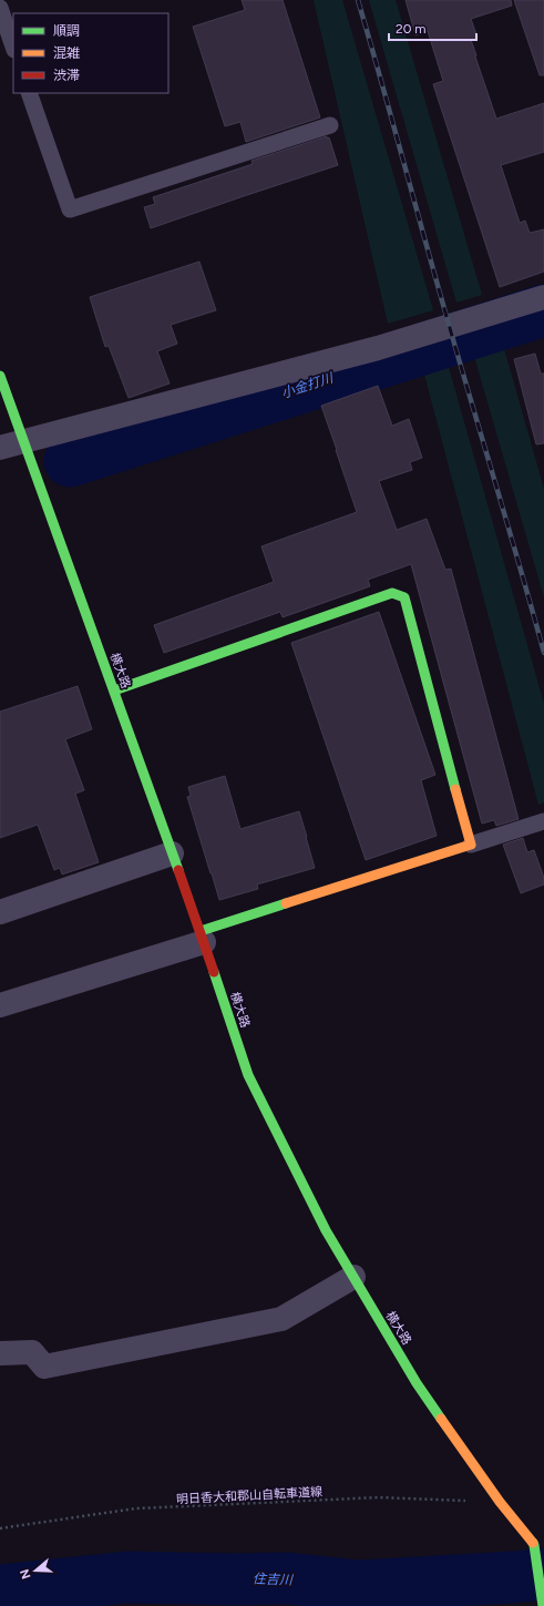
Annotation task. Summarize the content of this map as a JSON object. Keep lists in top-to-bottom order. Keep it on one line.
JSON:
{"streets":{"street":["横大路"],"path":["明日香大和郡山自転車道線"]},"crossings":[["横大路","明日香大和郡山自転車道線"]],"water":["小金打川","住吉川"],"legend":["順調","混雑","渋滞"],"scale_bar":"20 m","north":"left"}
